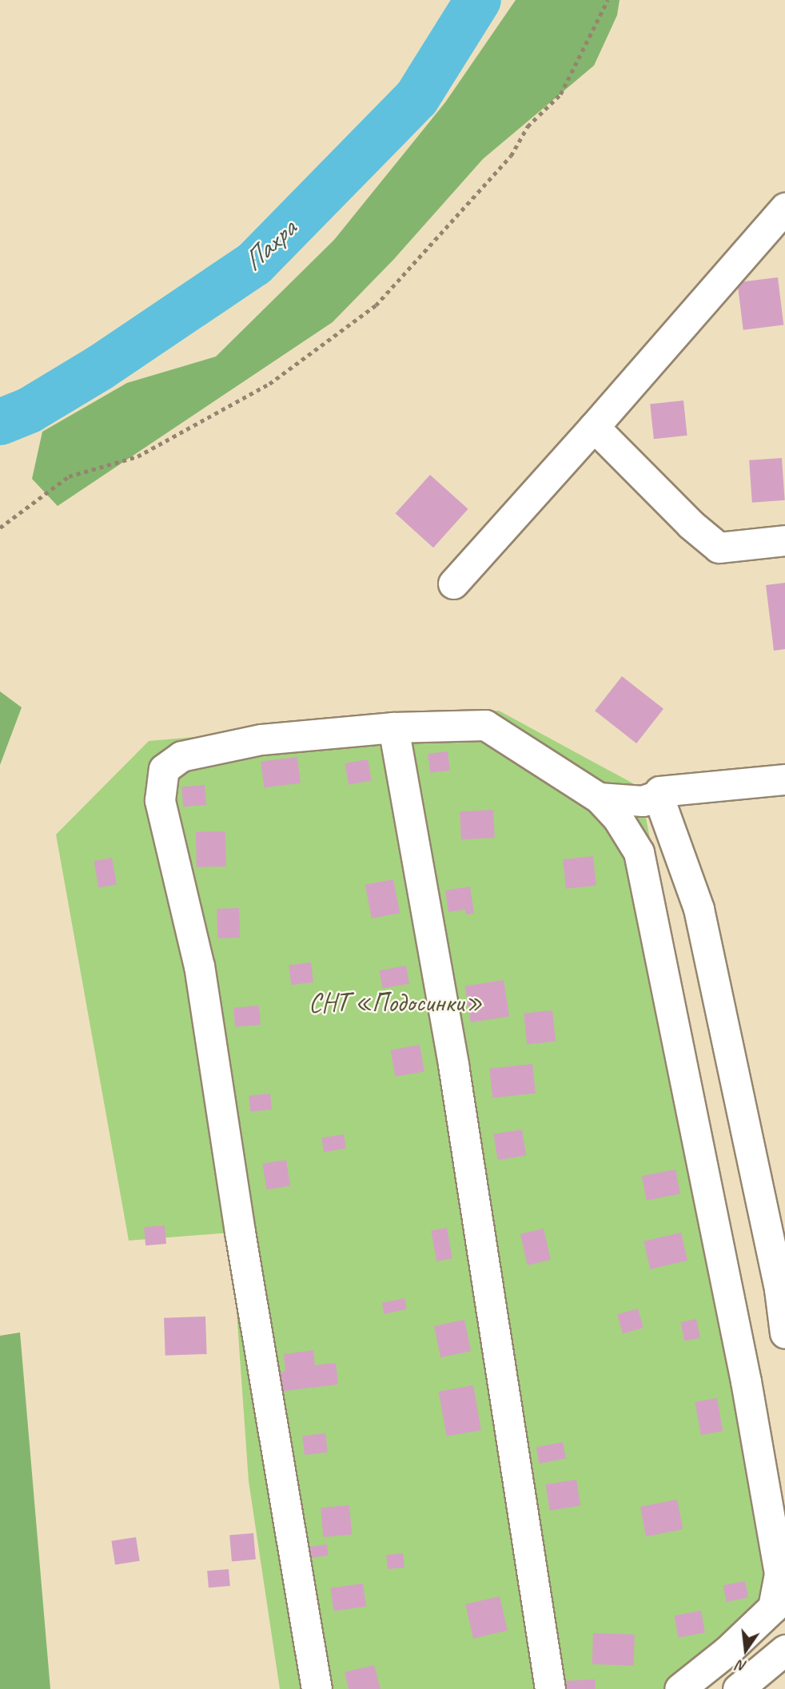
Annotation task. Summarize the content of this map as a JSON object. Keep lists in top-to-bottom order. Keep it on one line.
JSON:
{"water":["Пахра"],"parks":["СНТ «Подосинки»"],"north":"bottom"}
